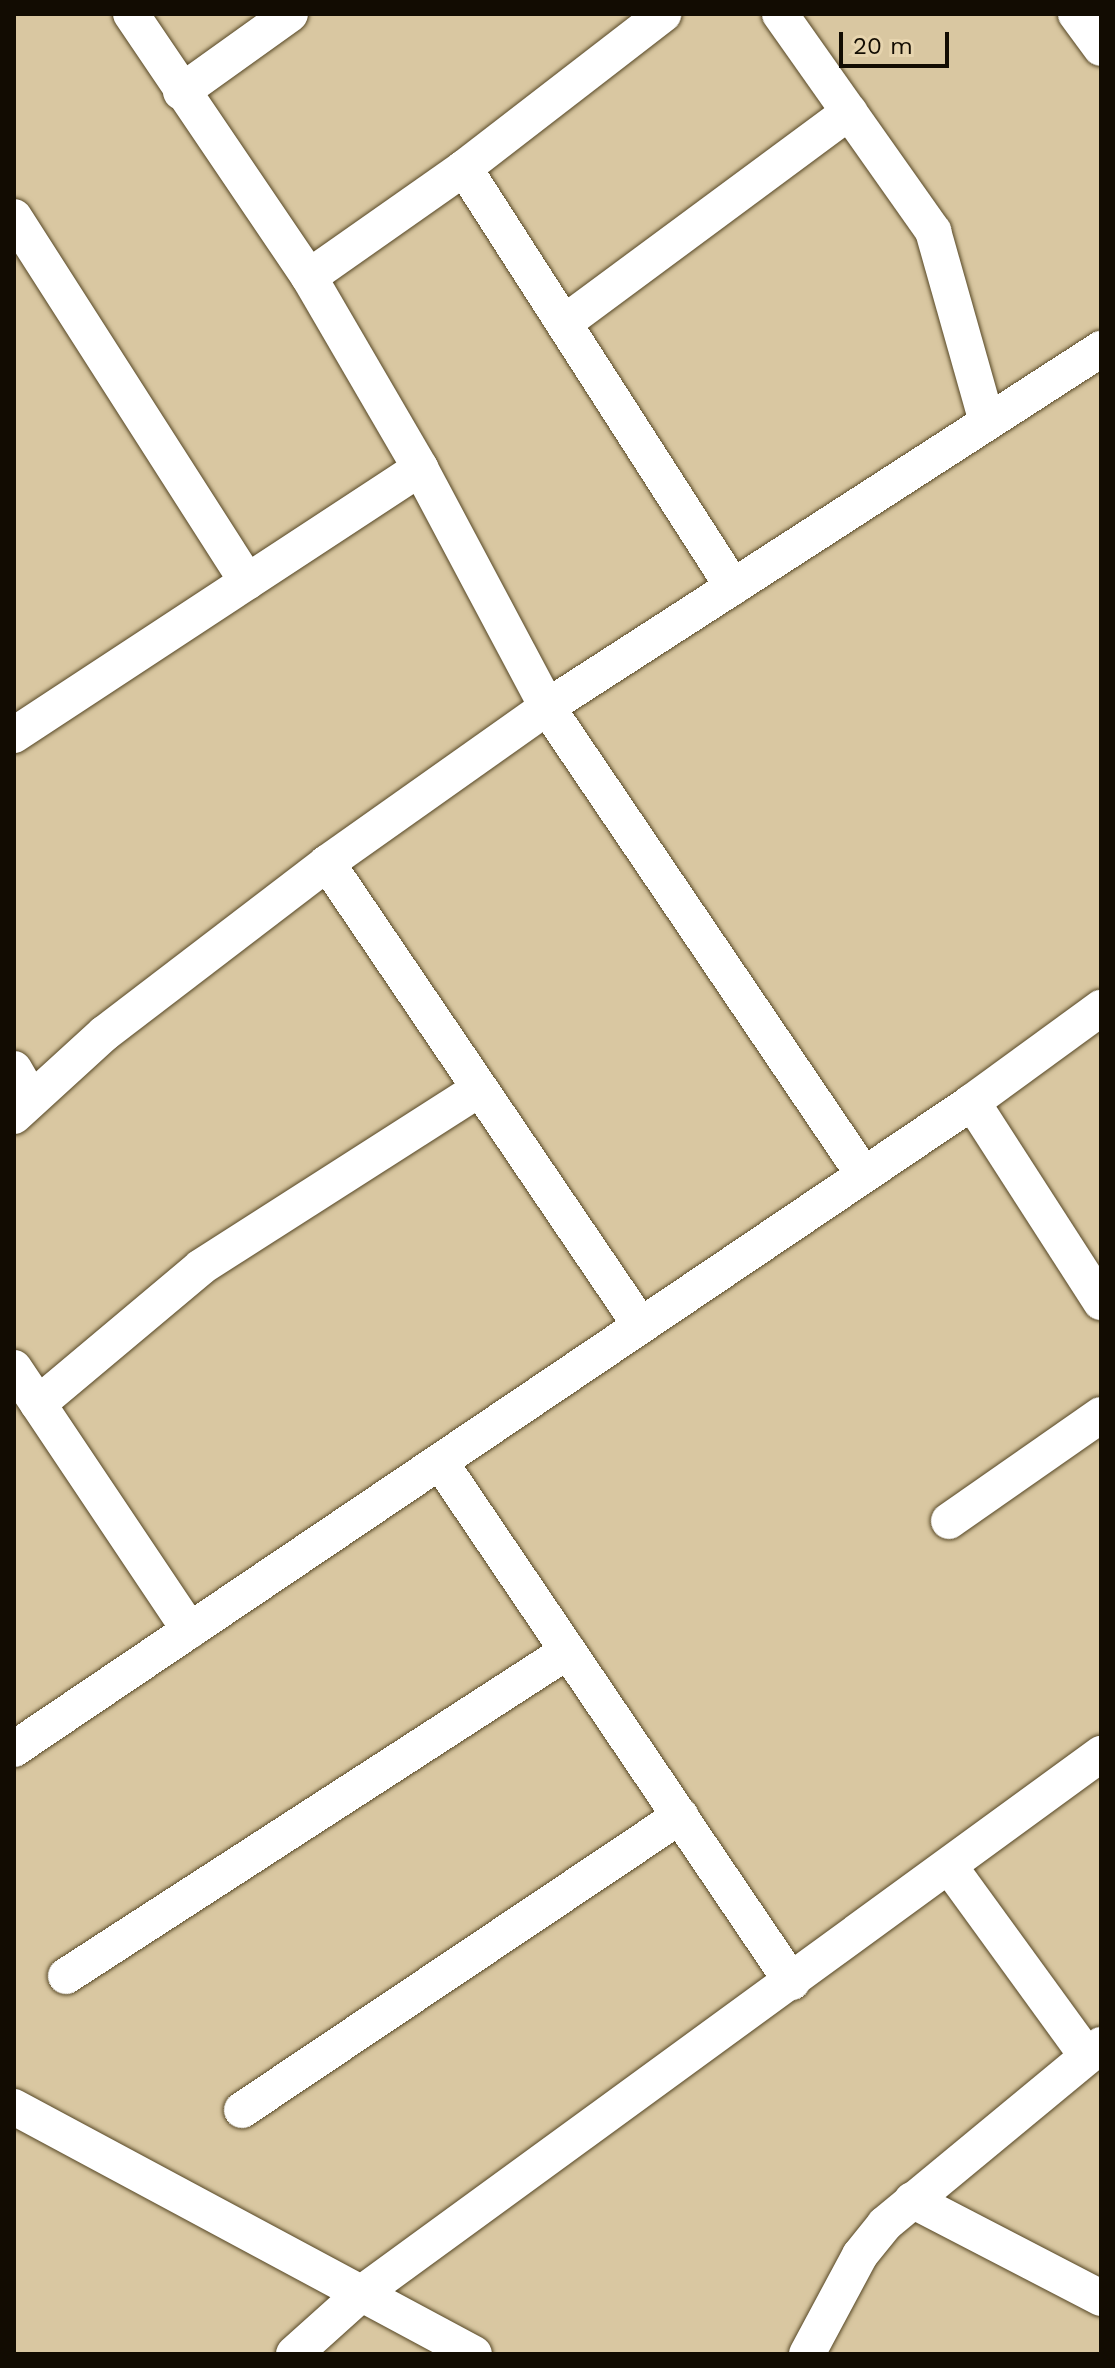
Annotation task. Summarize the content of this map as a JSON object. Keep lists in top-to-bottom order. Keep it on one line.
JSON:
{"scale_bar":"20 m"}
